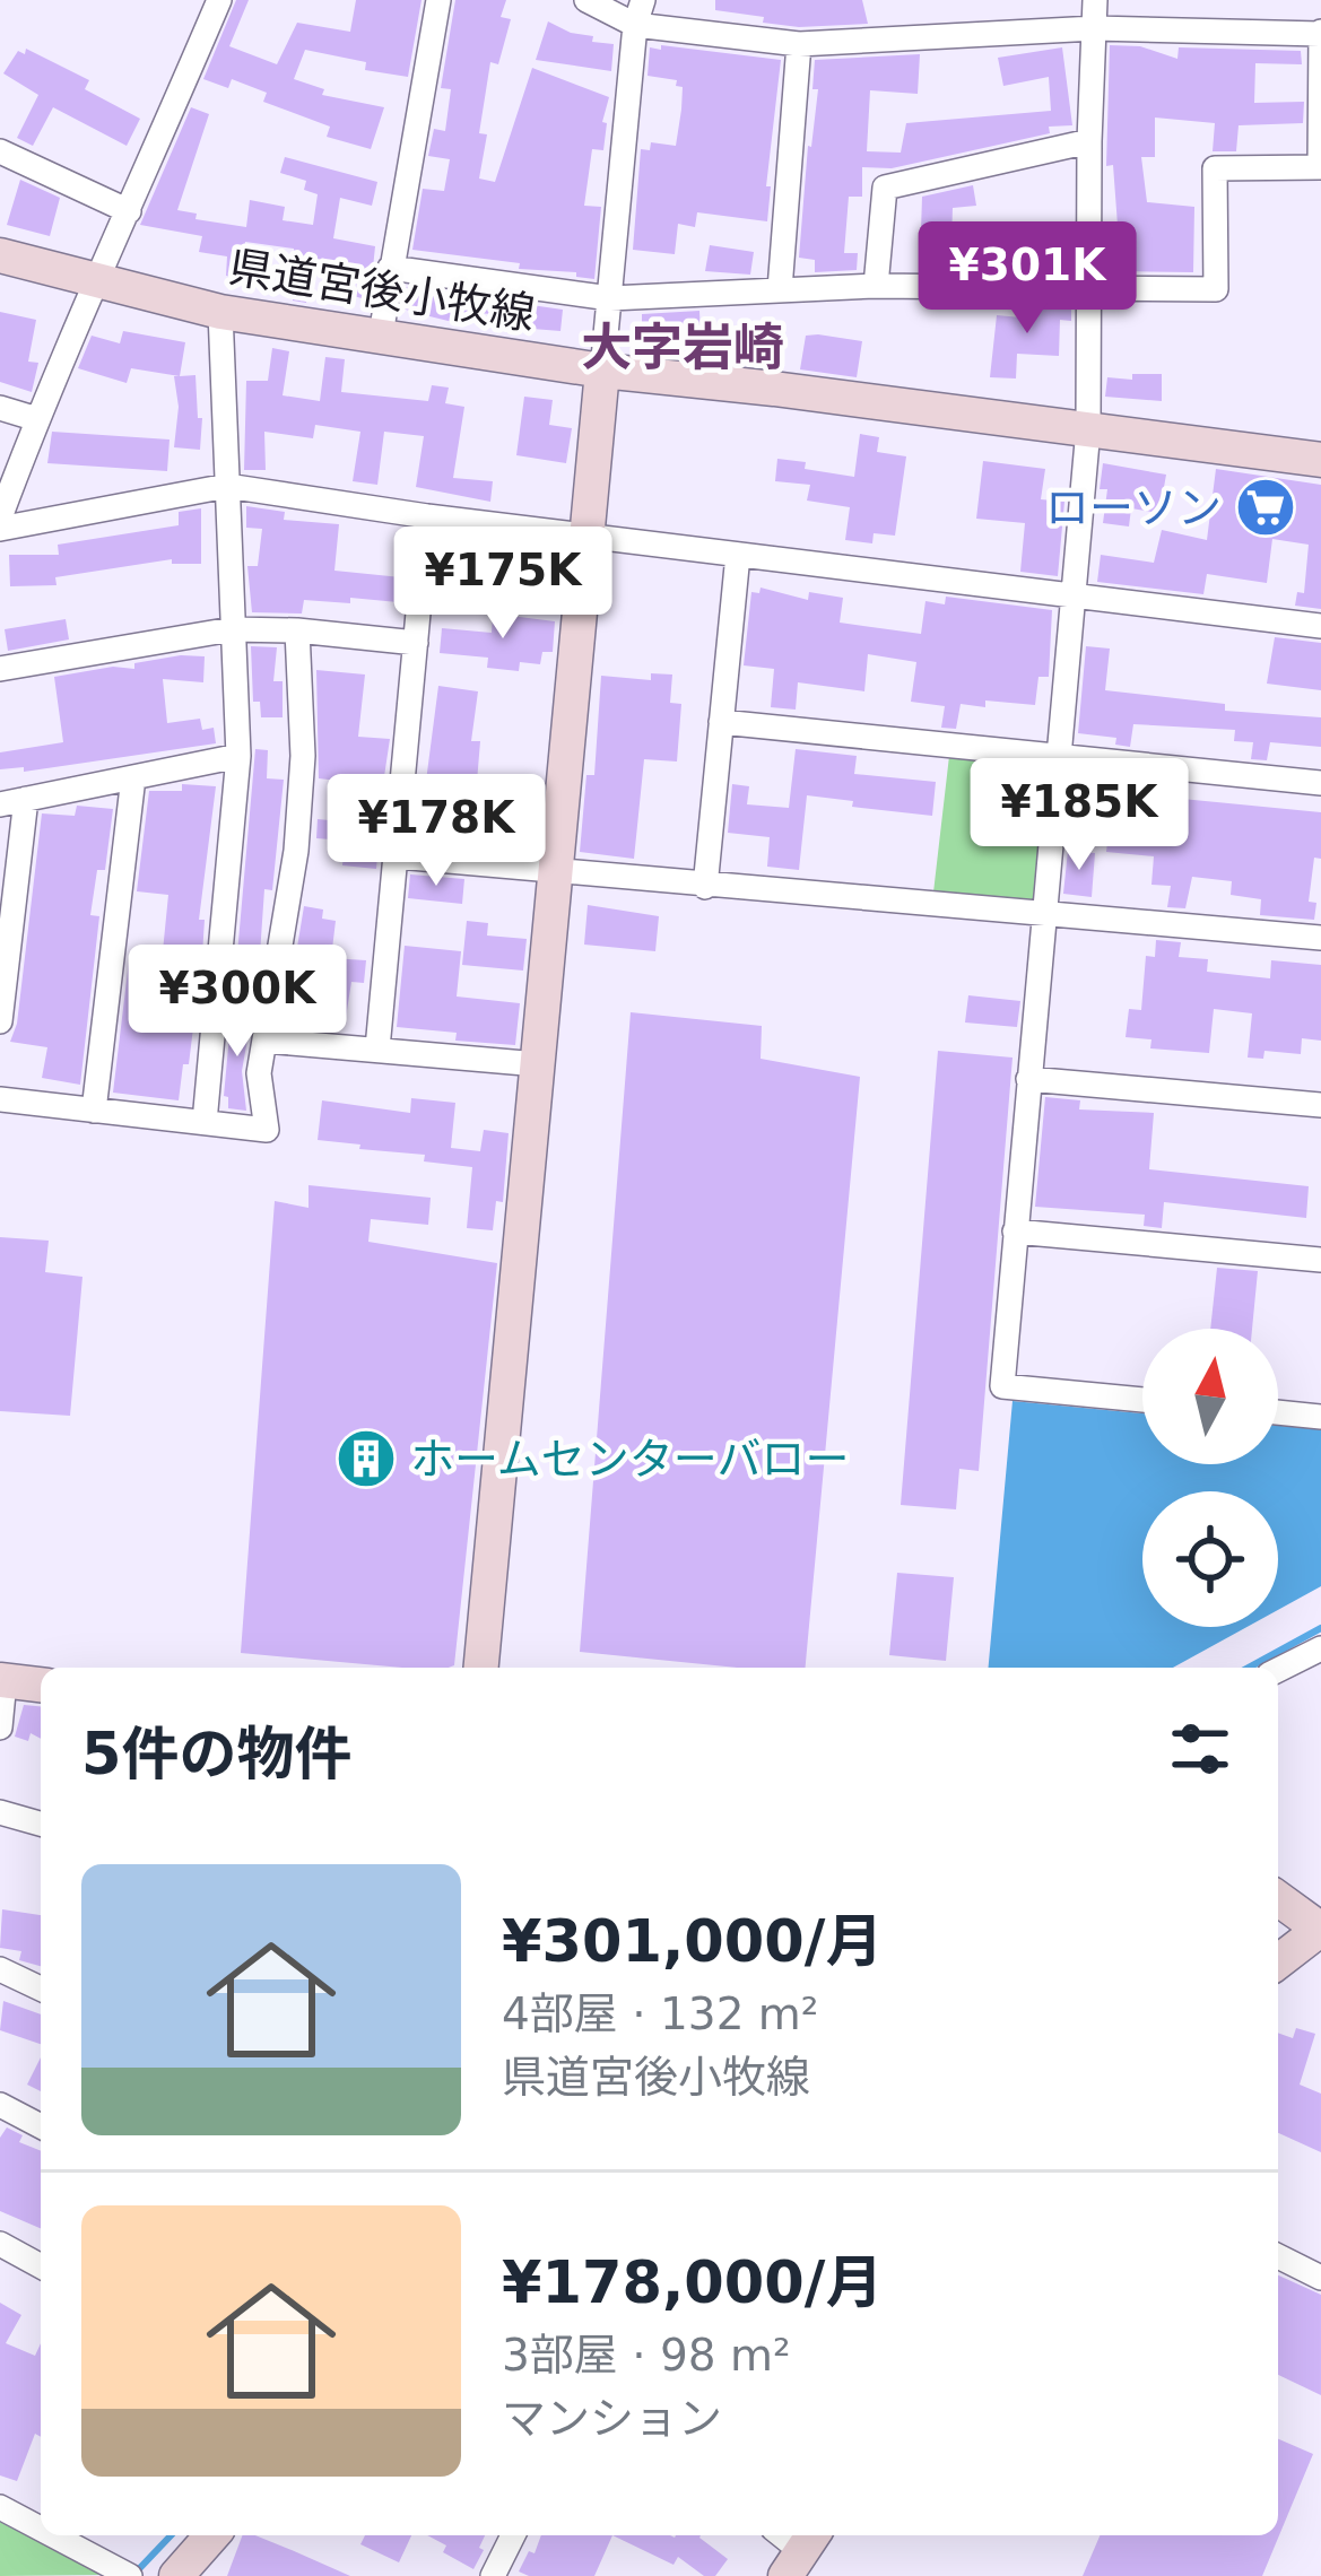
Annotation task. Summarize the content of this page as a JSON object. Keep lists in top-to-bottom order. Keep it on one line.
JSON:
{"streets":{"street":["県道宮後小牧線"]},"districts":["大字岩崎"],"places":{"supermarket":["ローソン"],"building":["ホームセンターバロー"]},"north":"top","page":{"price":["¥301K","¥175K","¥185K","¥178K","¥300K"],"heading":"5件の物件","list":[{"name":"¥301,000/月","note":"4部屋 · 132 m² · 県道宮後小牧線"},{"name":"¥178,000/月","note":"3部屋 · 98 m² · マンション"}]}}
